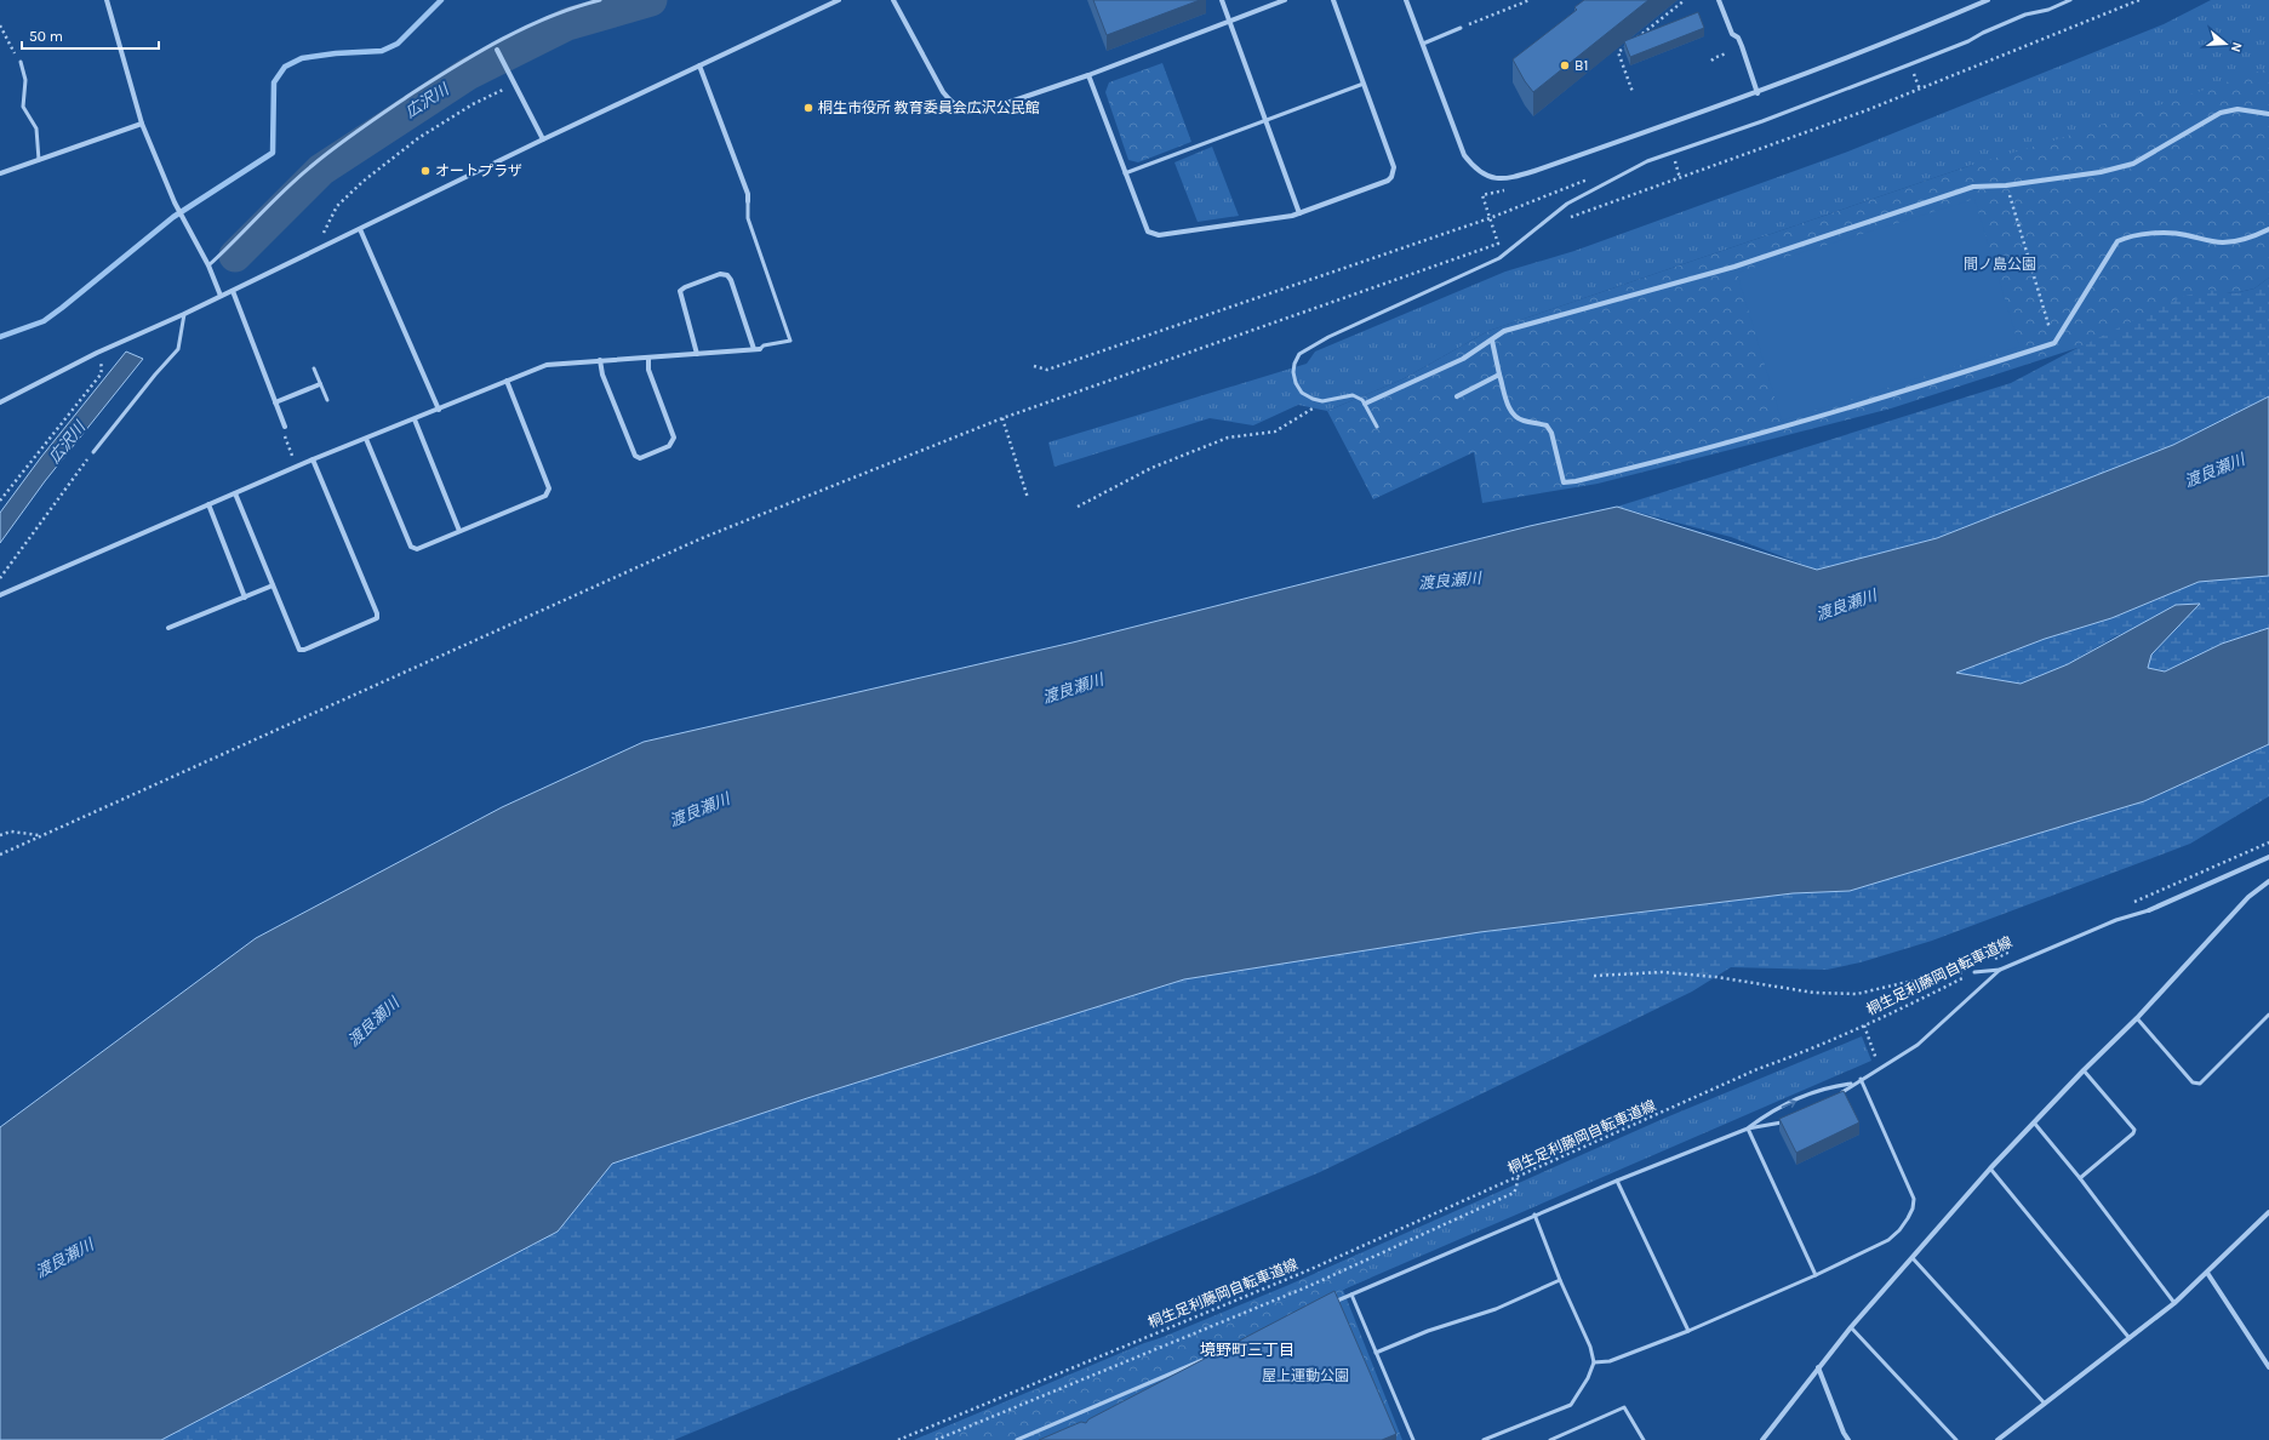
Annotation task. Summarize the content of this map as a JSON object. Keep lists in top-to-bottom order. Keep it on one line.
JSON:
{"streets":{"path":["桐生足利藤岡自転車道線"]},"districts":["境野町三丁目"],"water":["広沢川","渡良瀬川"],"parks":["間ノ島公園","屋上運動公園"],"places":["B1","桐生市役所 教育委員会広沢公民館","オートプラザ"],"scale_bar":"50 m","north":"right"}
